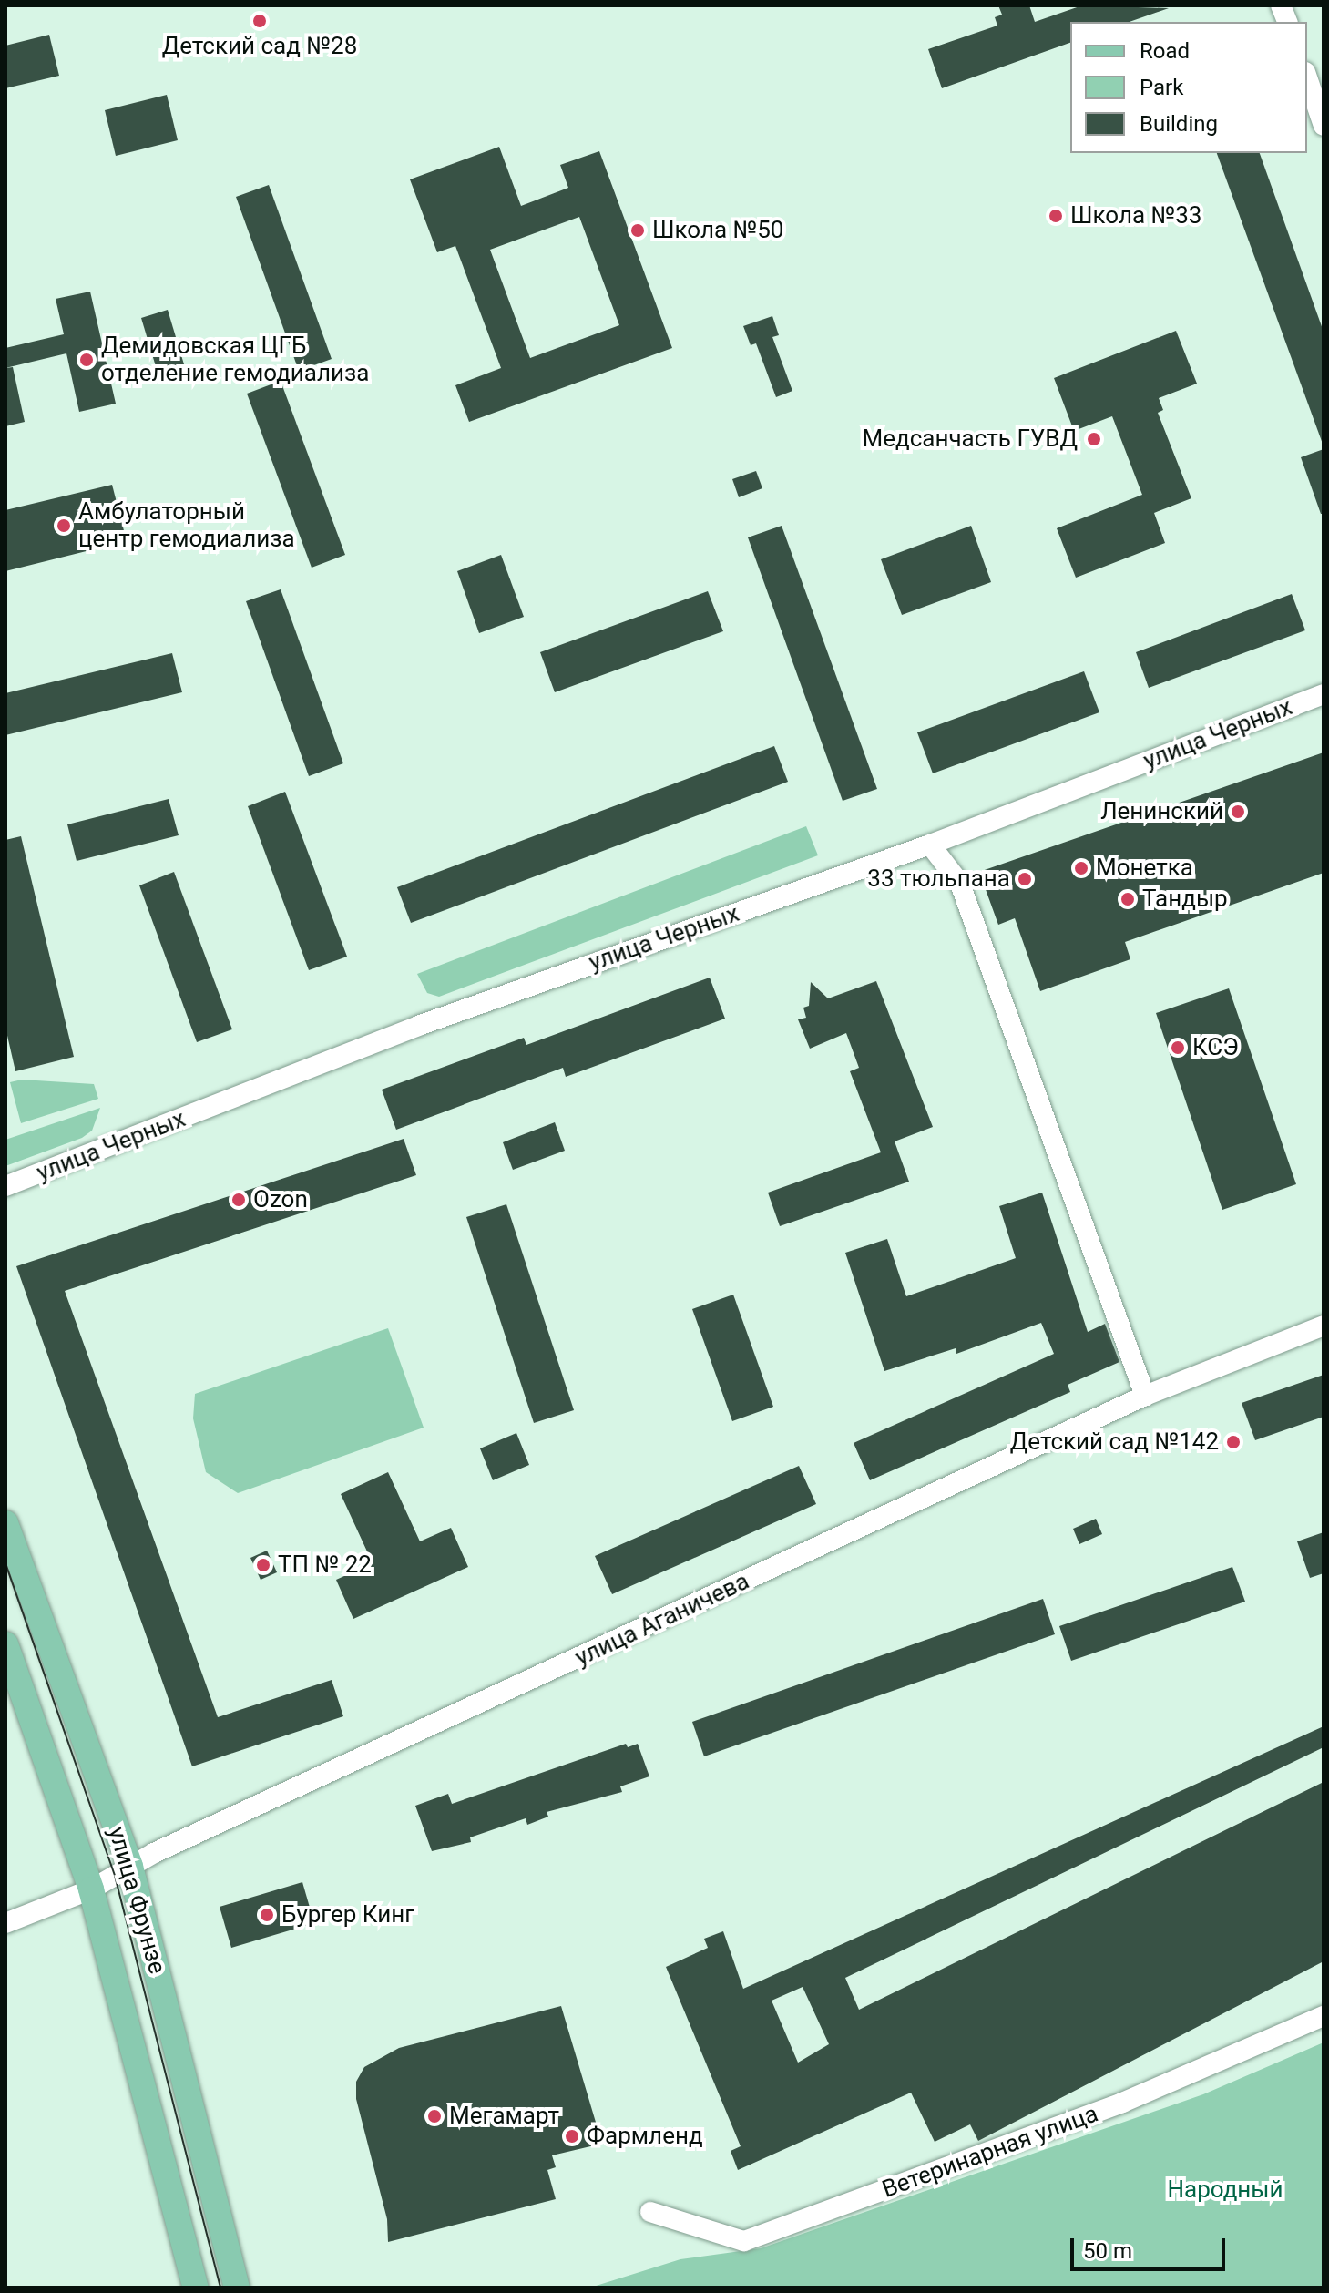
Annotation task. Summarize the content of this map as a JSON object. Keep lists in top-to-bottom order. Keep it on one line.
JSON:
{"streets":{"main road":["улица Фрунзе"],"street":["улица Черных","улица Аганичева","Ветеринарная улица"]},"crossings":[["улица Аганичева","улица Фрунзе"]],"parks":["Народный"],"places":["Детский сад №28","Школа №33","Школа №50","Демидовская ЦГБ отделение гемодиализа","Медсанчасть ГУВД","Амбулаторный центр гемодиализа","Ленинский","Монетка","33 тюльпана","Тандыр","КСЭ","Ozon","Детский сад №142","ТП № 22","Бургер Кинг","Мегамарт","Фармленд"],"legend":["Road","Park","Building"],"scale_bar":"50 m"}
